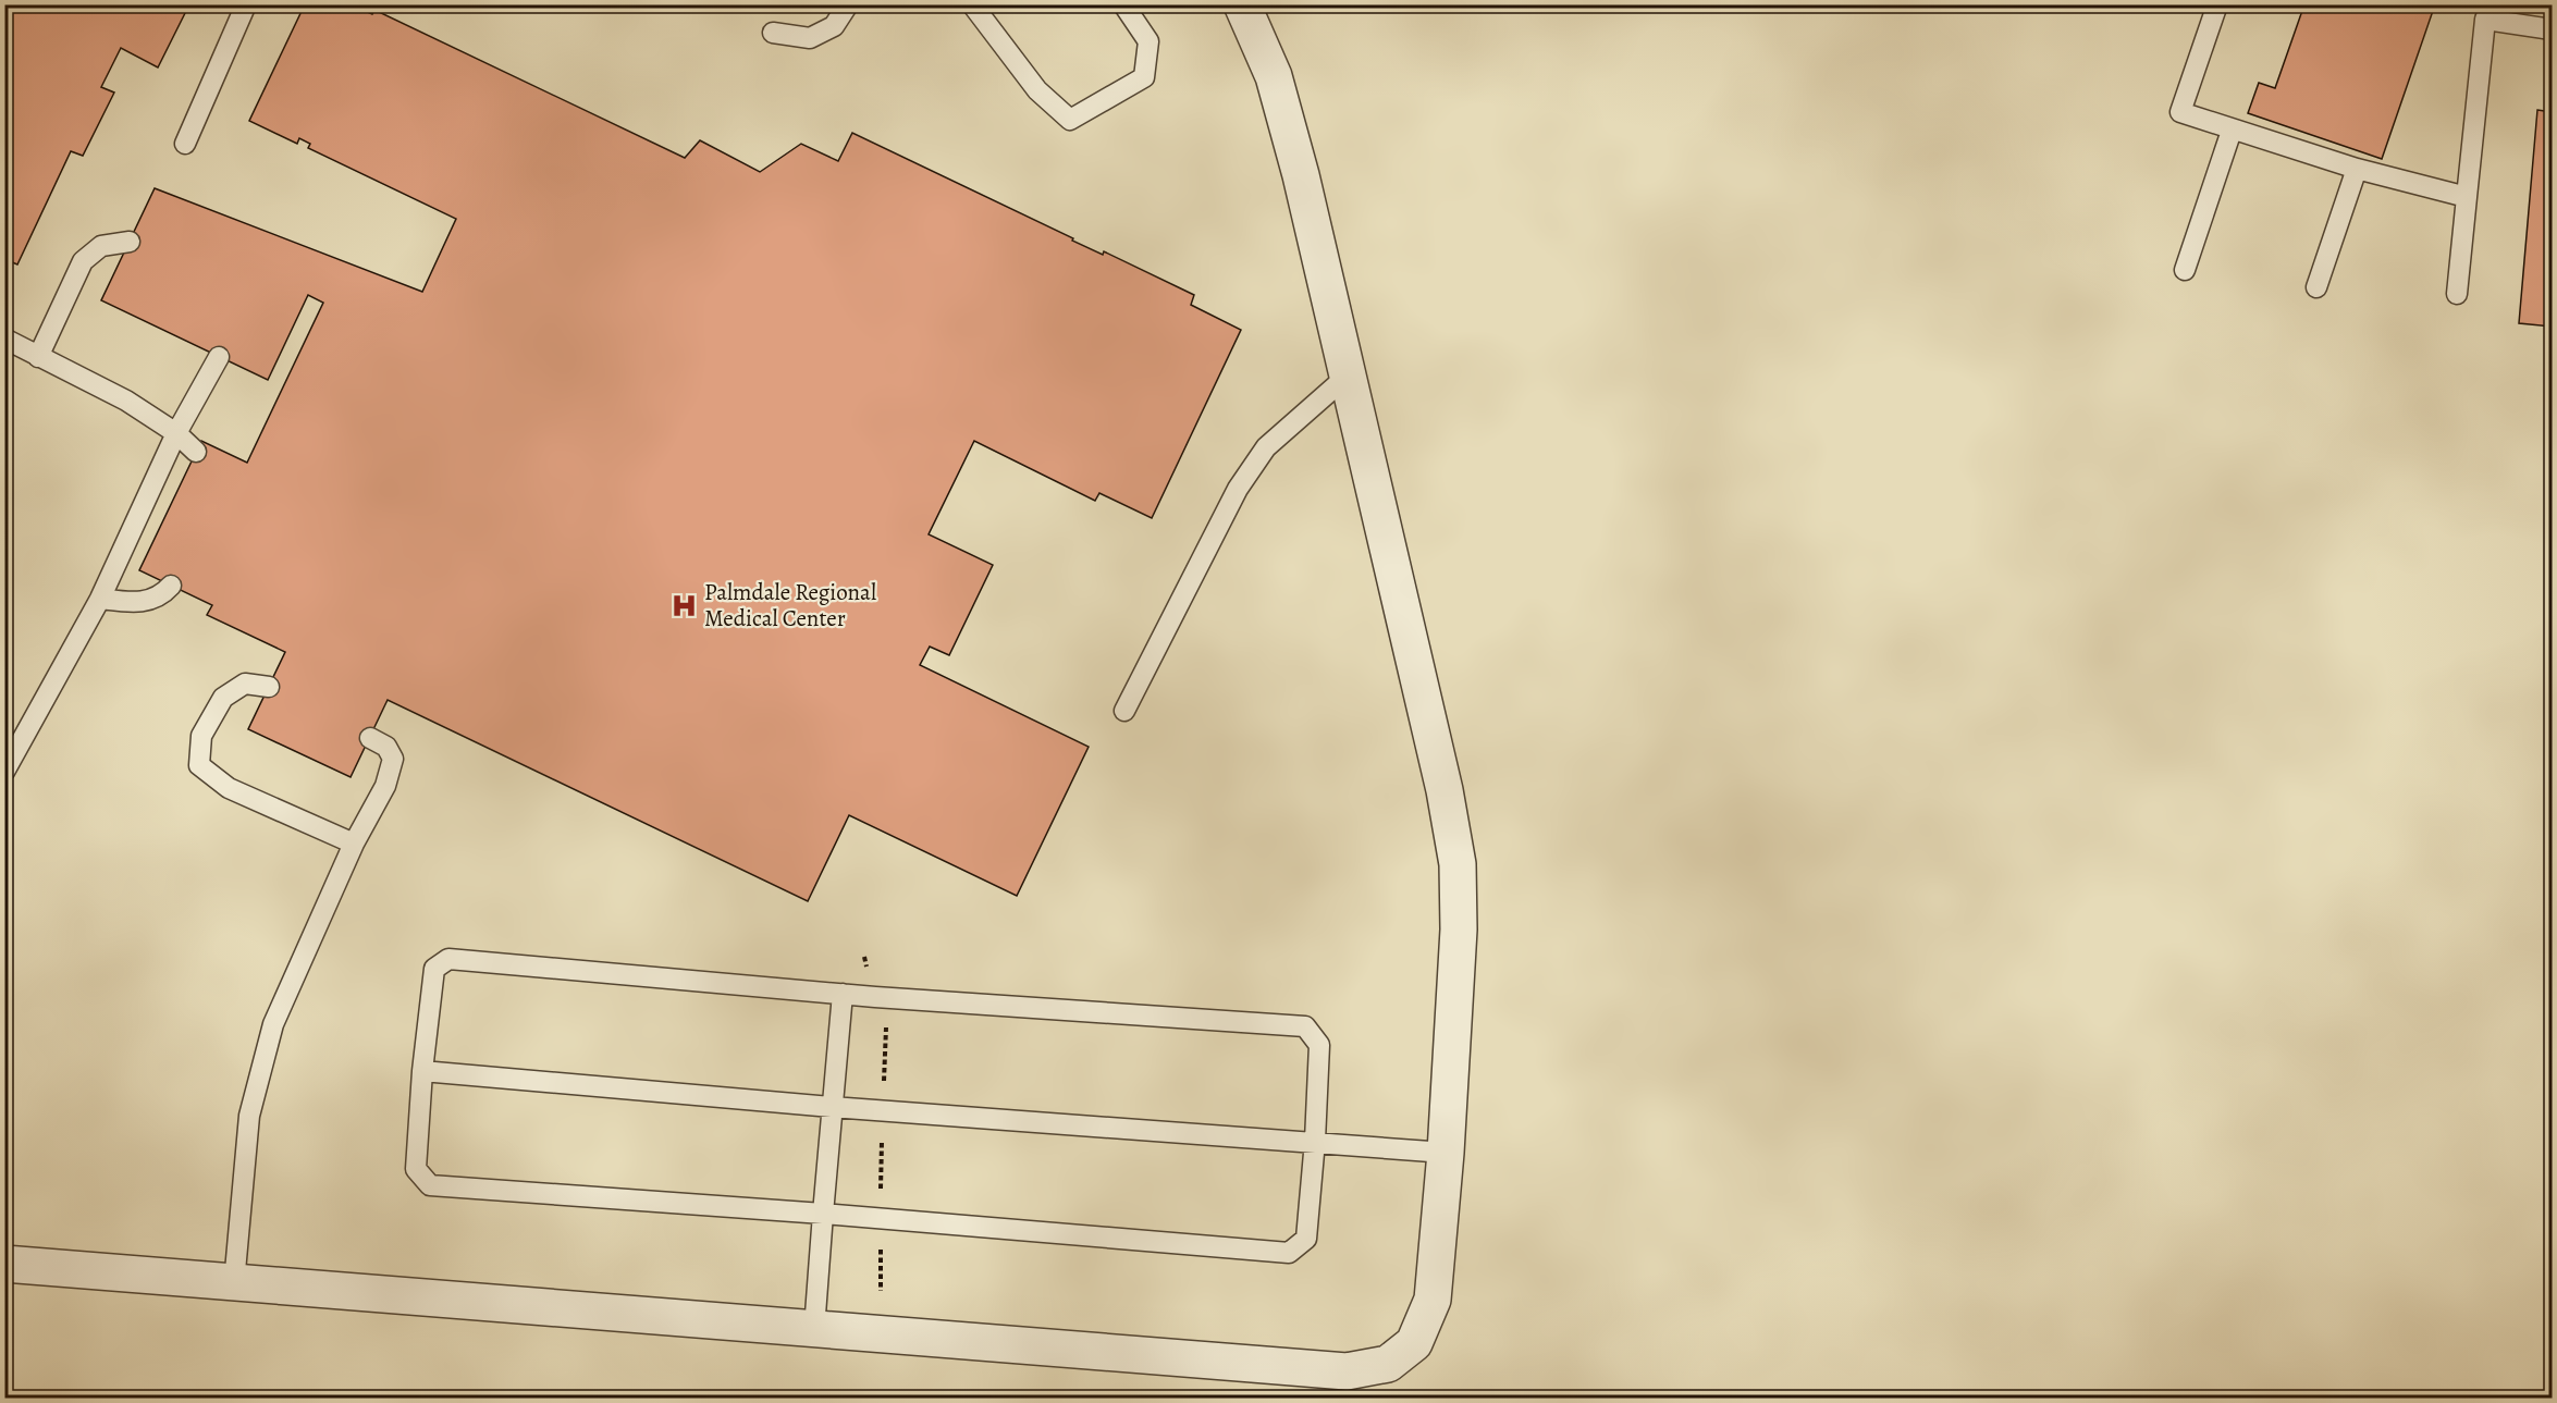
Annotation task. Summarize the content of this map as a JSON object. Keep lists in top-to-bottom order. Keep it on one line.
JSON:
{"places":{"hospital":["Palmdale Regional Medical Center"]}}
